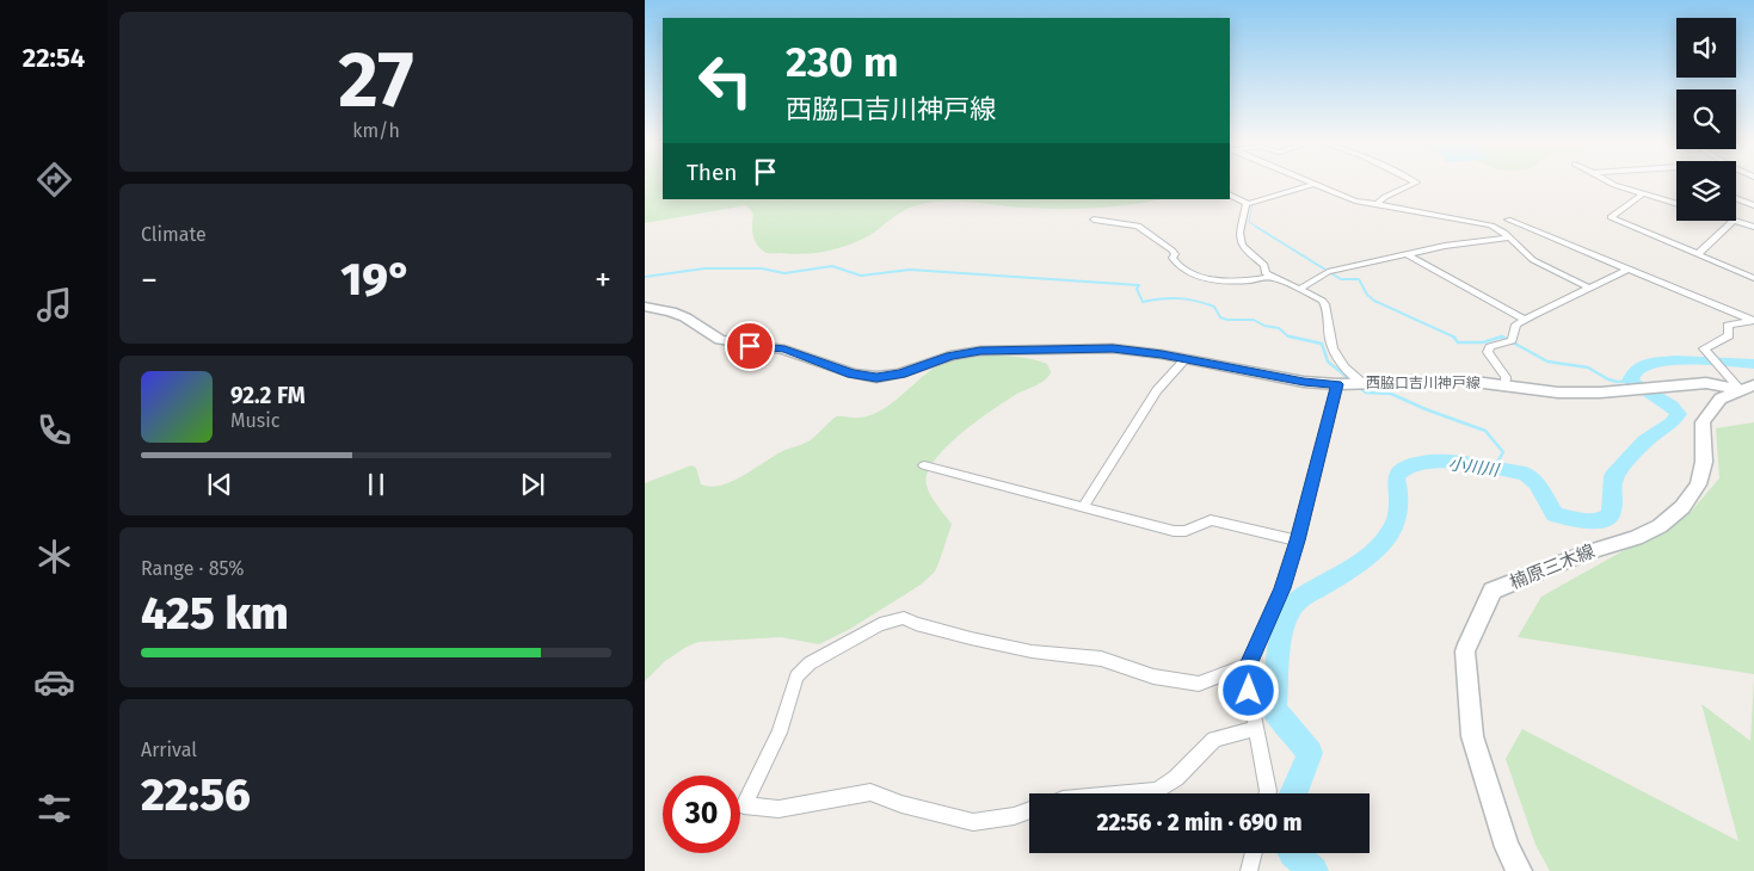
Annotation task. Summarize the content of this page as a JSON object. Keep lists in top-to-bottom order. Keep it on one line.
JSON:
{"streets":{"main road":["西脇口吉川神戸線","楠原三木線"]},"crossings":[["西脇口吉川神戸線","楠原三木線"]],"water":["小川川"],"page":{"tabs":"22:54","tile":[["27","km/h"],"Climate",["Range · 85%","425 km"],["Arrival","22:56"]],"turn":["230 m","西脇口吉川神戸線"],"then":"Then","heat":["−","19°","+"],"song":["92.2 FM","Music"],"limit":"30","trip":"22:56 · 2 min · 690 m"}}
